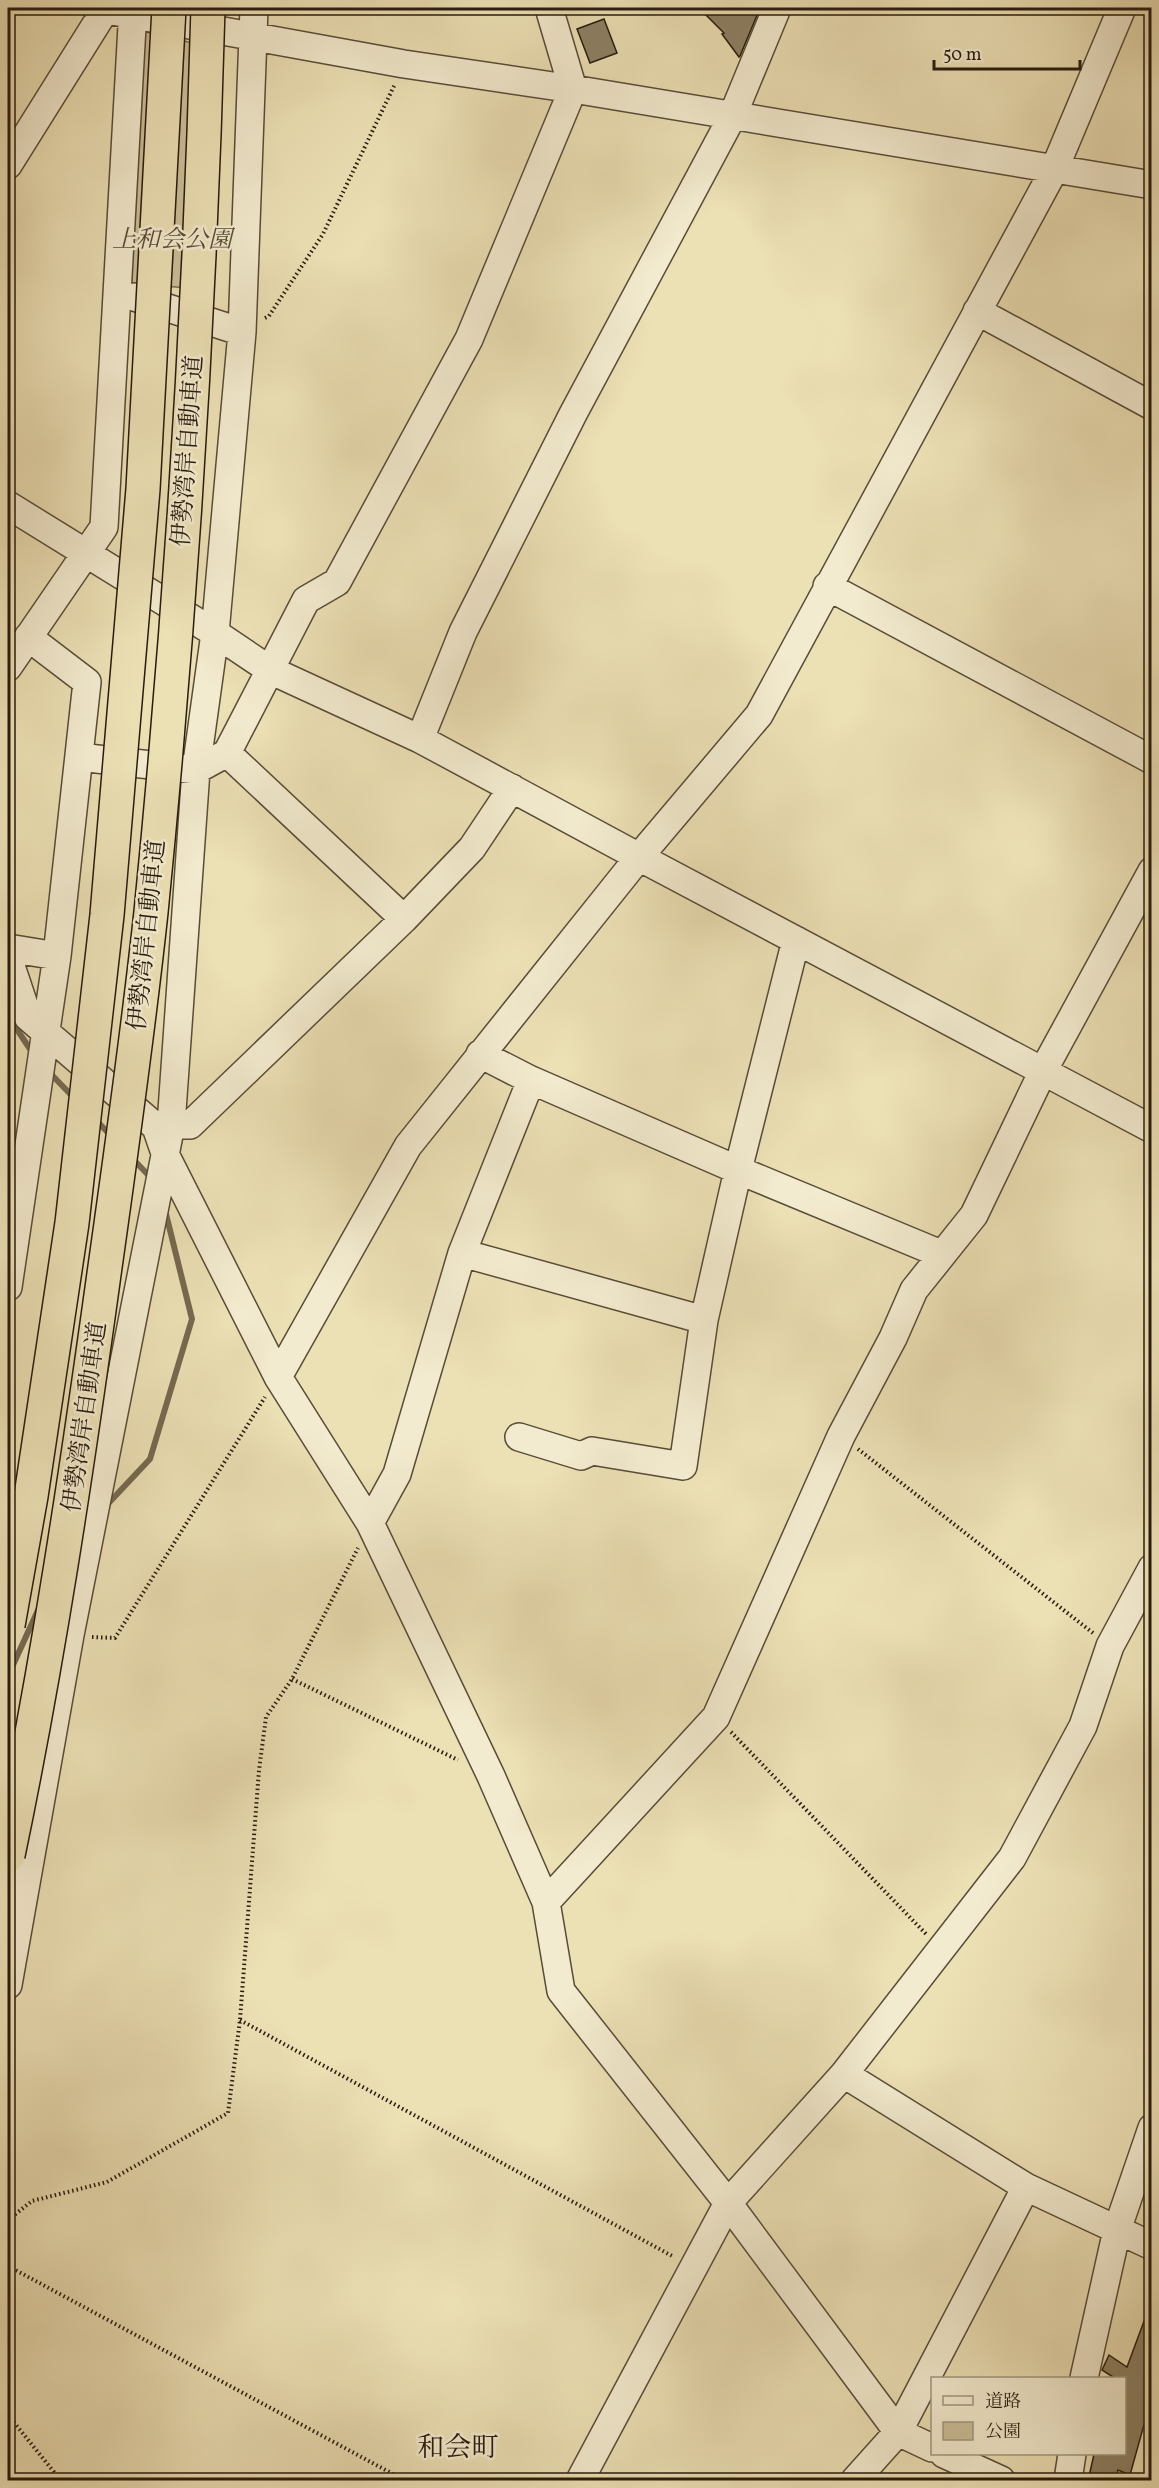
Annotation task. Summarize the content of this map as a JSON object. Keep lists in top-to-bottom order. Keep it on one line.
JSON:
{"streets":{"highway":["伊勢湾岸自動車道"]},"districts":["和会町"],"parks":["上和会公園"],"legend":["道路","公園"],"scale_bar":"50 m"}
